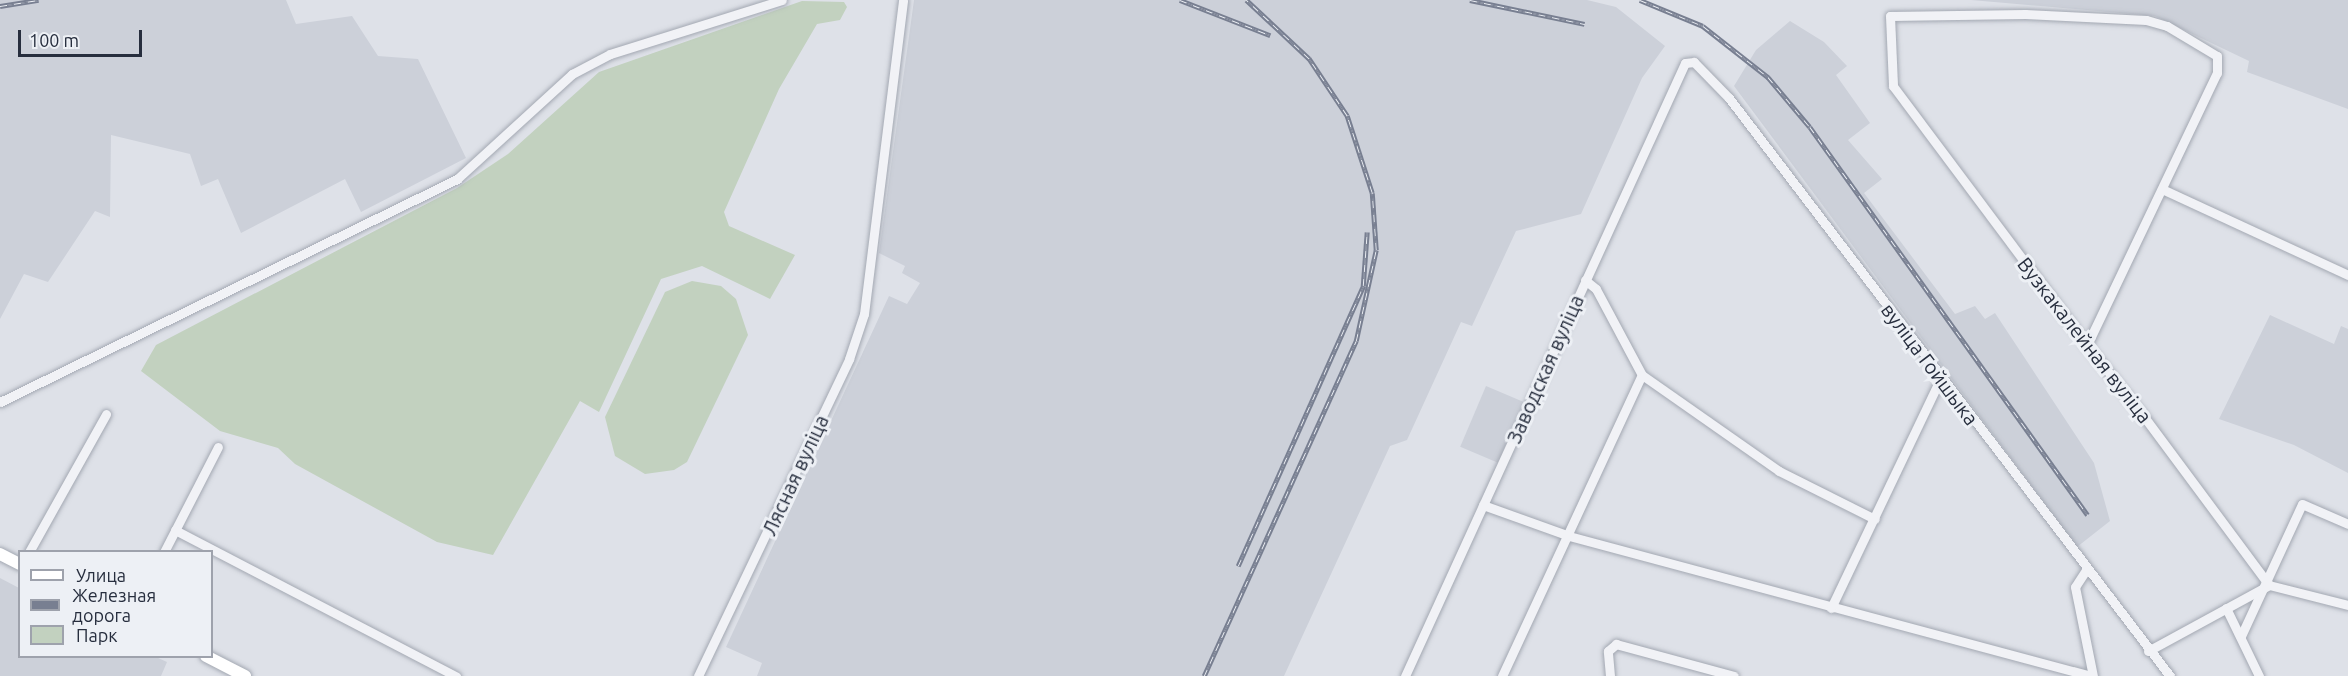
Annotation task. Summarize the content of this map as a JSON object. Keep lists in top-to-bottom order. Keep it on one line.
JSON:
{"streets":{"street":["Вузкакалейная вуліца","вуліца Гойшыка","Заводская вуліца","Лясная вуліца"]},"crossings":[["вуліца Гойшыка","Заводская вуліца"]],"legend":["Улица","Железная дорога","Парк"],"scale_bar":"100 m"}
